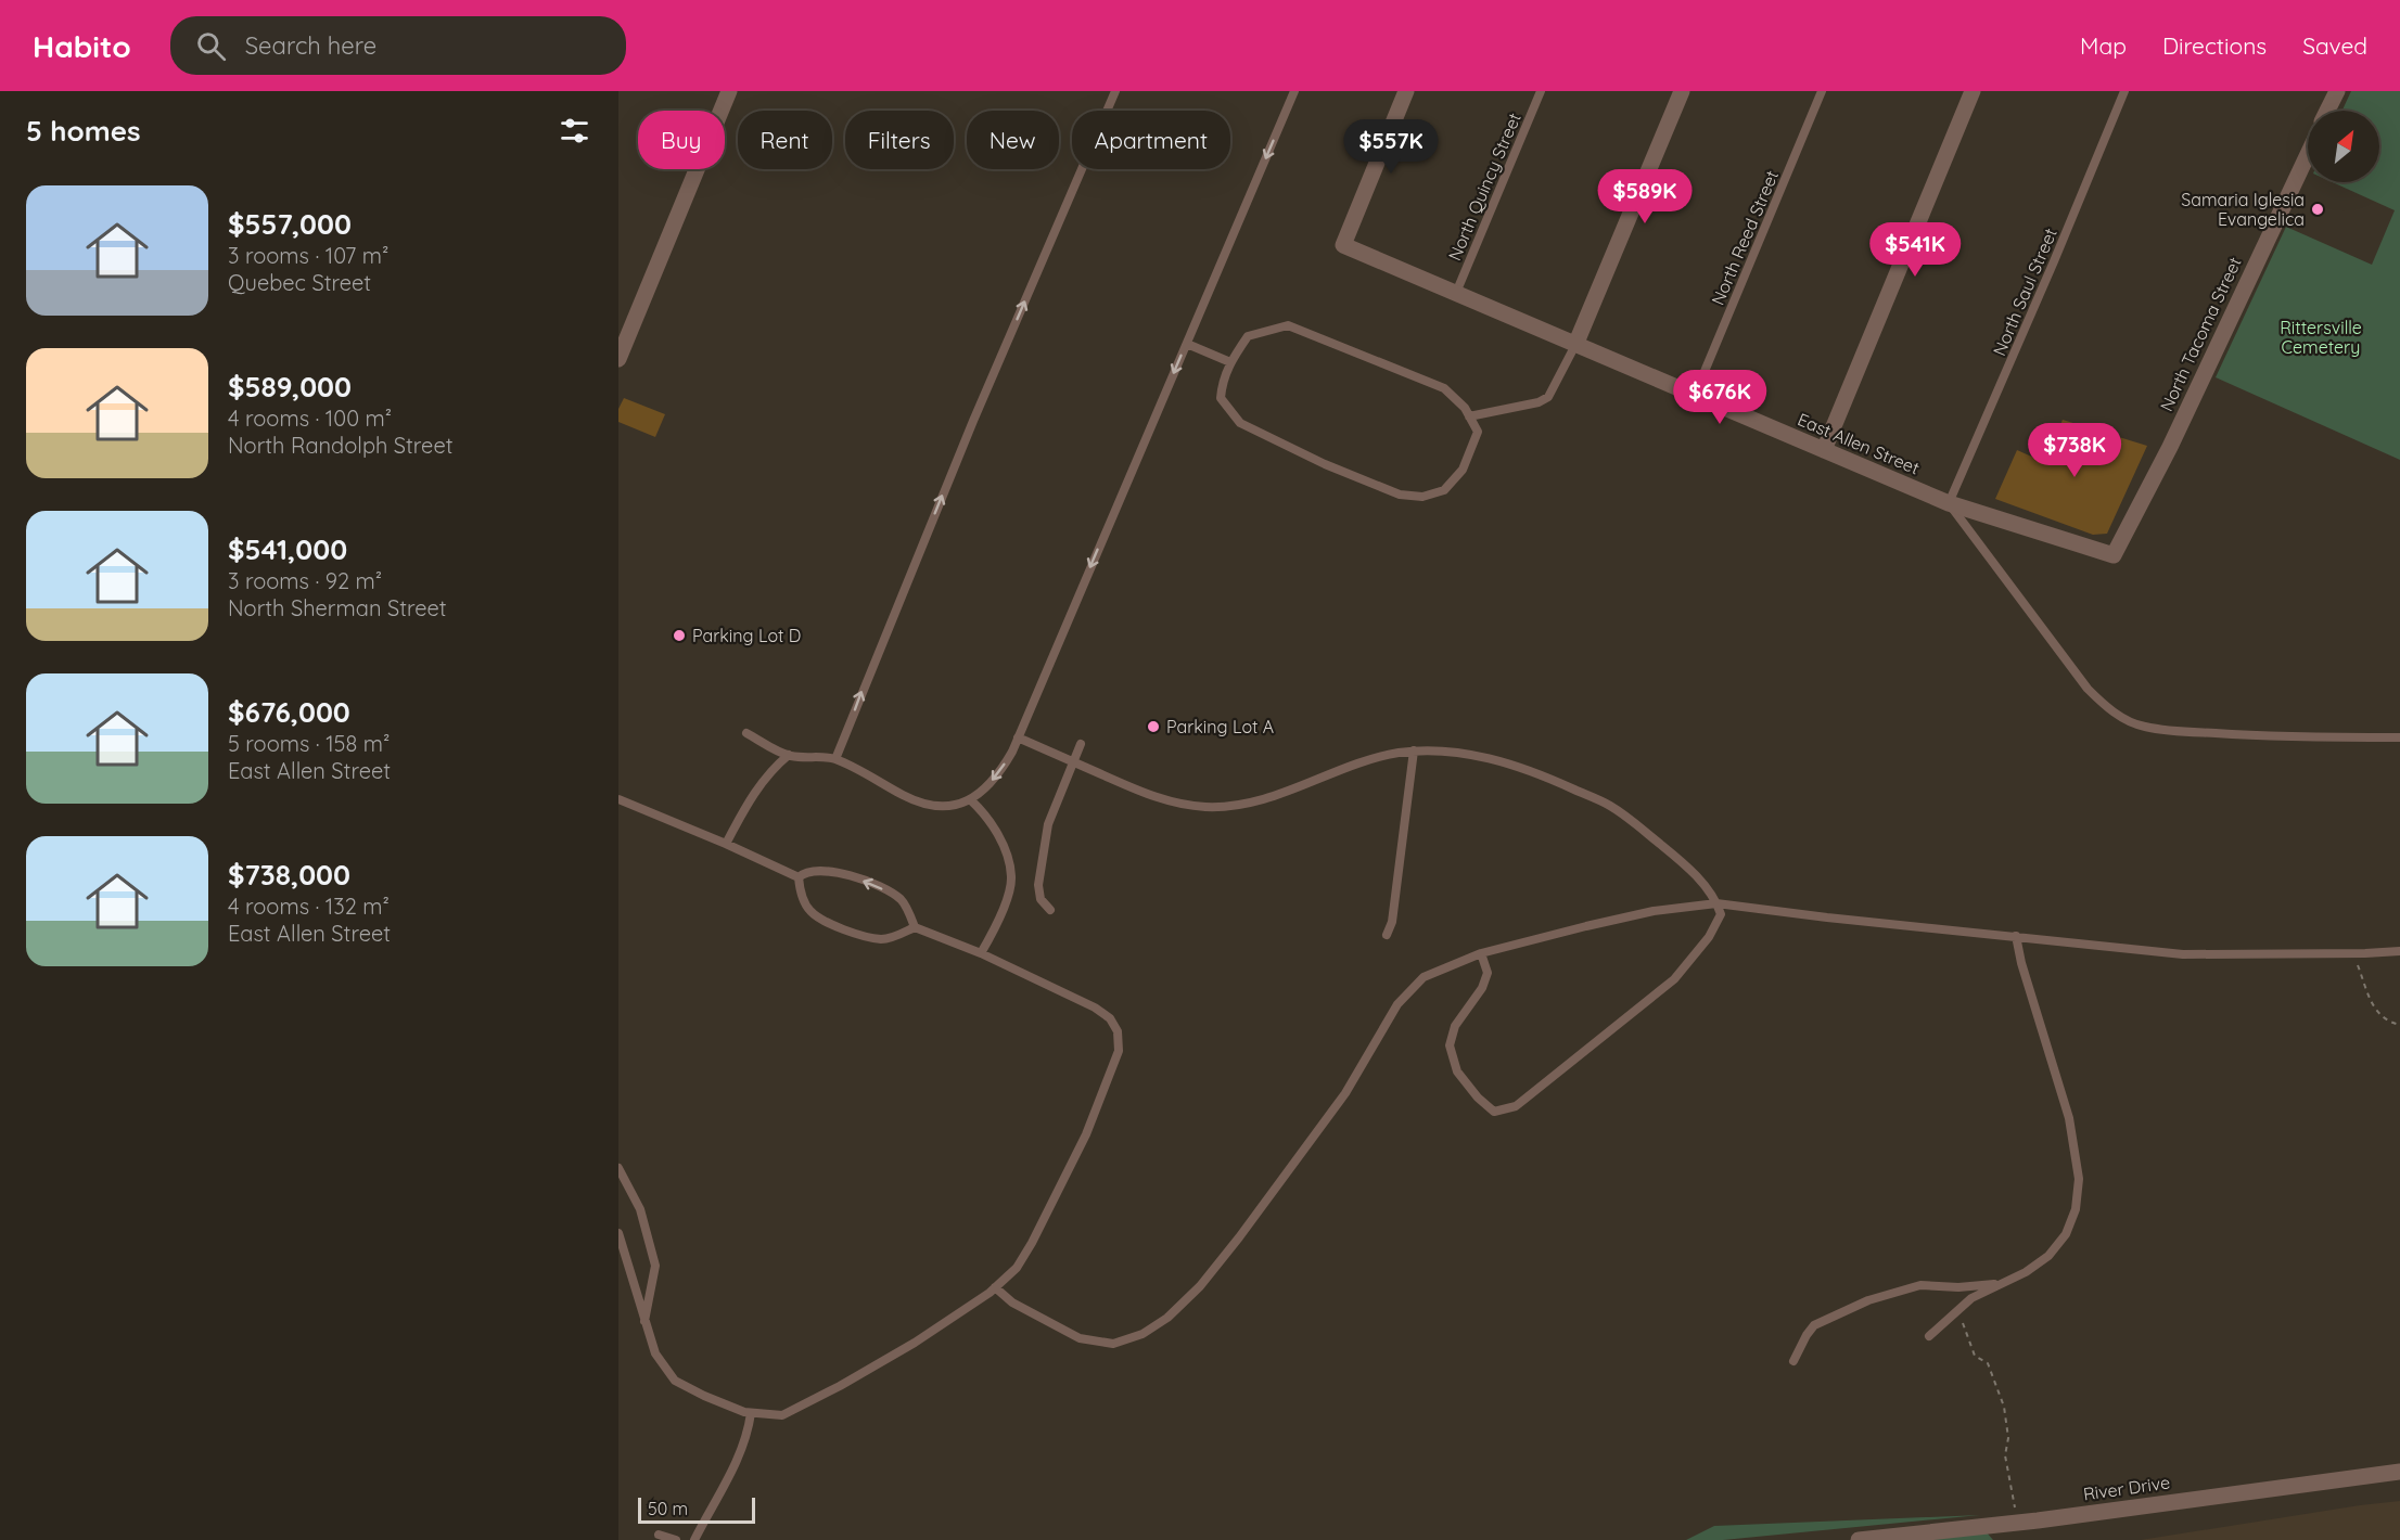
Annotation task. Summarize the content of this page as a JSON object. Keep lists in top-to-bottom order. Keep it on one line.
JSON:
{"streets":{"street":["North Tacoma Street","East Allen Street","River Drive"],"lane":["North Quincy Street","North Reed Street","North Saul Street"]},"crossings":[["North Quincy Street","East Allen Street"],["North Reed Street","East Allen Street"],["North Saul Street","East Allen Street"],["North Tacoma Street","East Allen Street"]],"parks":["Rittersville Cemetery"],"places":["Samaria Iglesia Evangelica","Parking Lot D","Parking Lot A"],"scale_bar":"50 m","north":"top right","page":{"header":"Habito","search":"Search here","nav":["Map","Directions","Saved"],"heading":"5 homes","chip":["Buy","Rent","Filters","New","Apartment"],"price":["$557K","$589K","$541K","$676K","$738K"],"list":[{"name":"$557,000","note":"3 rooms · 107 m² · Quebec Street"},{"name":"$589,000","note":"4 rooms · 100 m² · North Randolph Street"},{"name":"$541,000","note":"3 rooms · 92 m² · North Sherman Street"},{"name":"$676,000","note":"5 rooms · 158 m² · East Allen Street"},{"name":"$738,000","note":"4 rooms · 132 m² · East Allen Street"}],"scale":"50 m"}}
